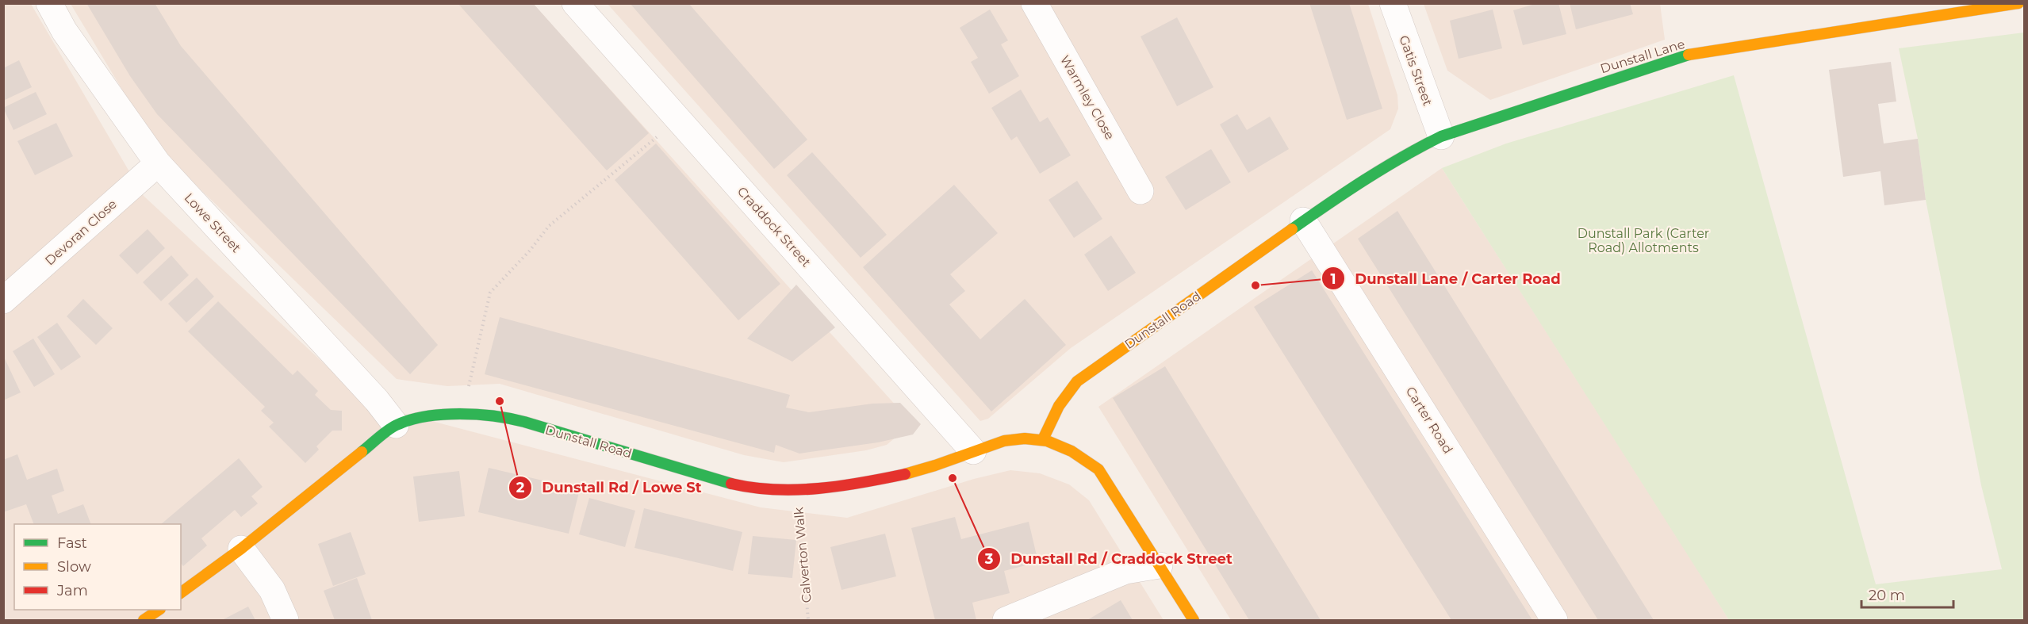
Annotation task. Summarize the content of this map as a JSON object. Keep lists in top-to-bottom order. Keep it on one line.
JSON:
{"streets":{"street":["Dunstall Lane","Gatis Street","Warmley Close","Lowe Street","Craddock Street","Devoran Close","Dunstall Road","Carter Road"],"path":["Calverton Walk"]},"crossings":[["Dunstall Lane","Gatis Street"],["Dunstall Lane","Dunstall Road"],["Dunstall Lane","Carter Road"],["Lowe Street","Devoran Close"],["Lowe Street","Dunstall Road"],["Craddock Street","Dunstall Road"],["Dunstall Road","Carter Road"],["Dunstall Road","Calverton Walk"]],"parks":["Dunstall Park (Carter Road) Allotments"],"places":["Dunstall Lane / Carter Road","Dunstall Rd / Lowe St","Dunstall Rd / Craddock Street"],"legend":["Fast","Slow","Jam"],"scale_bar":"20 m"}
